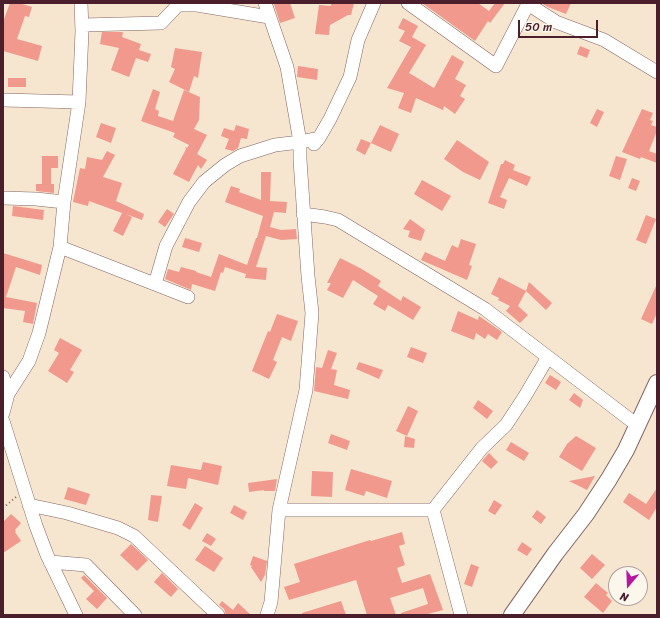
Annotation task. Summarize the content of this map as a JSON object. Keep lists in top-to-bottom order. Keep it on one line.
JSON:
{"scale_bar":"50 m","north":"bottom"}
